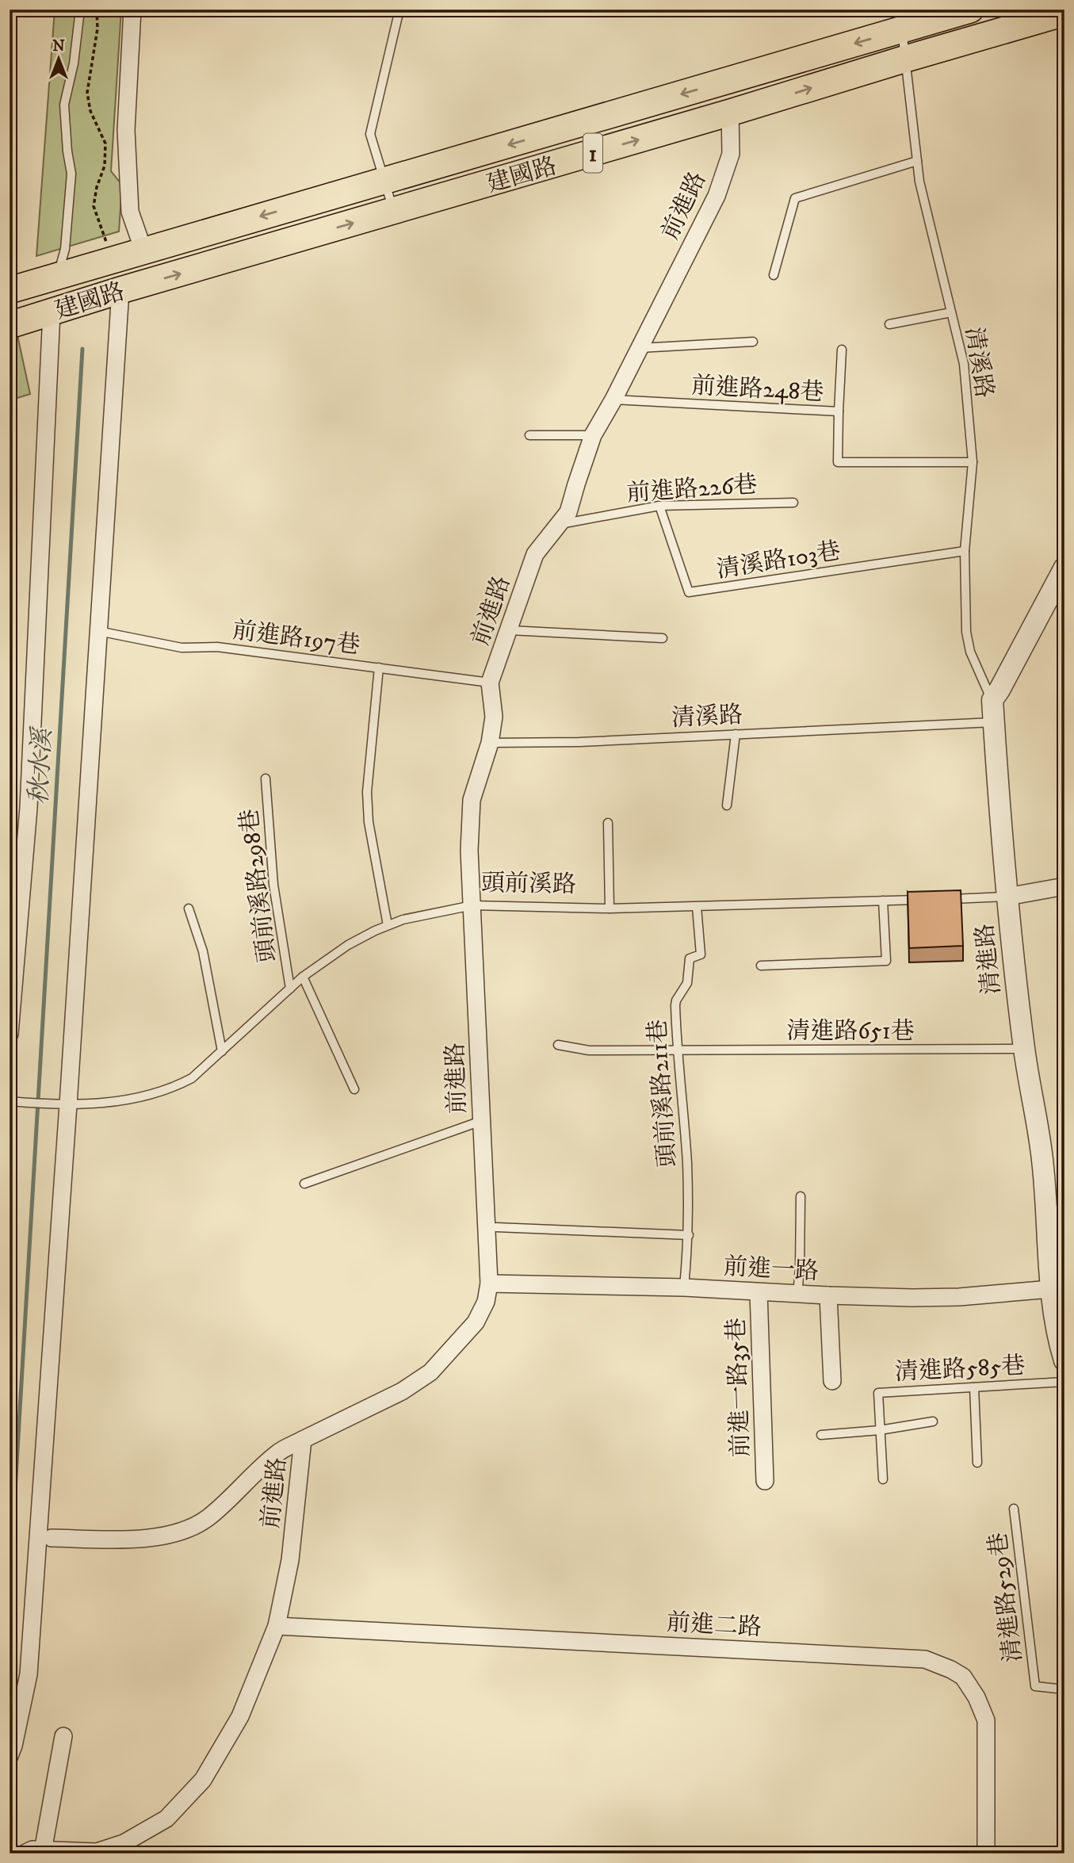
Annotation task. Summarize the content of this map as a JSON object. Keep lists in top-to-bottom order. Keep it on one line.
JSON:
{"streets":{"main road":["1","建國路"],"street":["前進路","清進路","前進一路","前進一路35巷","前進二路"],"lane":["清溪路","前進路248巷","前進路226巷","清溪路103巷","前進路197巷","頭前溪路","頭前溪路298巷","清進路651巷","頭前溪路211巷","清進路585巷","清進路529巷"]},"crossings":[["建國路","前進路"],["建國路","清溪路"],["前進路","清溪路"],["前進路","前進路248巷"],["前進路","前進路226巷"],["前進路","前進路197巷"],["前進路","頭前溪路"],["前進路","前進一路"],["前進路","前進二路"],["清溪路","清溪路103巷"],["清溪路","清進路"],["前進路226巷","清溪路103巷"],["頭前溪路","頭前溪路298巷"],["頭前溪路","頭前溪路211巷"],["清進路","清進路651巷"],["清進路","前進一路"],["清進路651巷","頭前溪路211巷"],["頭前溪路211巷","前進一路"],["前進一路","前進一路35巷"]],"water":["秋水溪"],"north":"top"}
